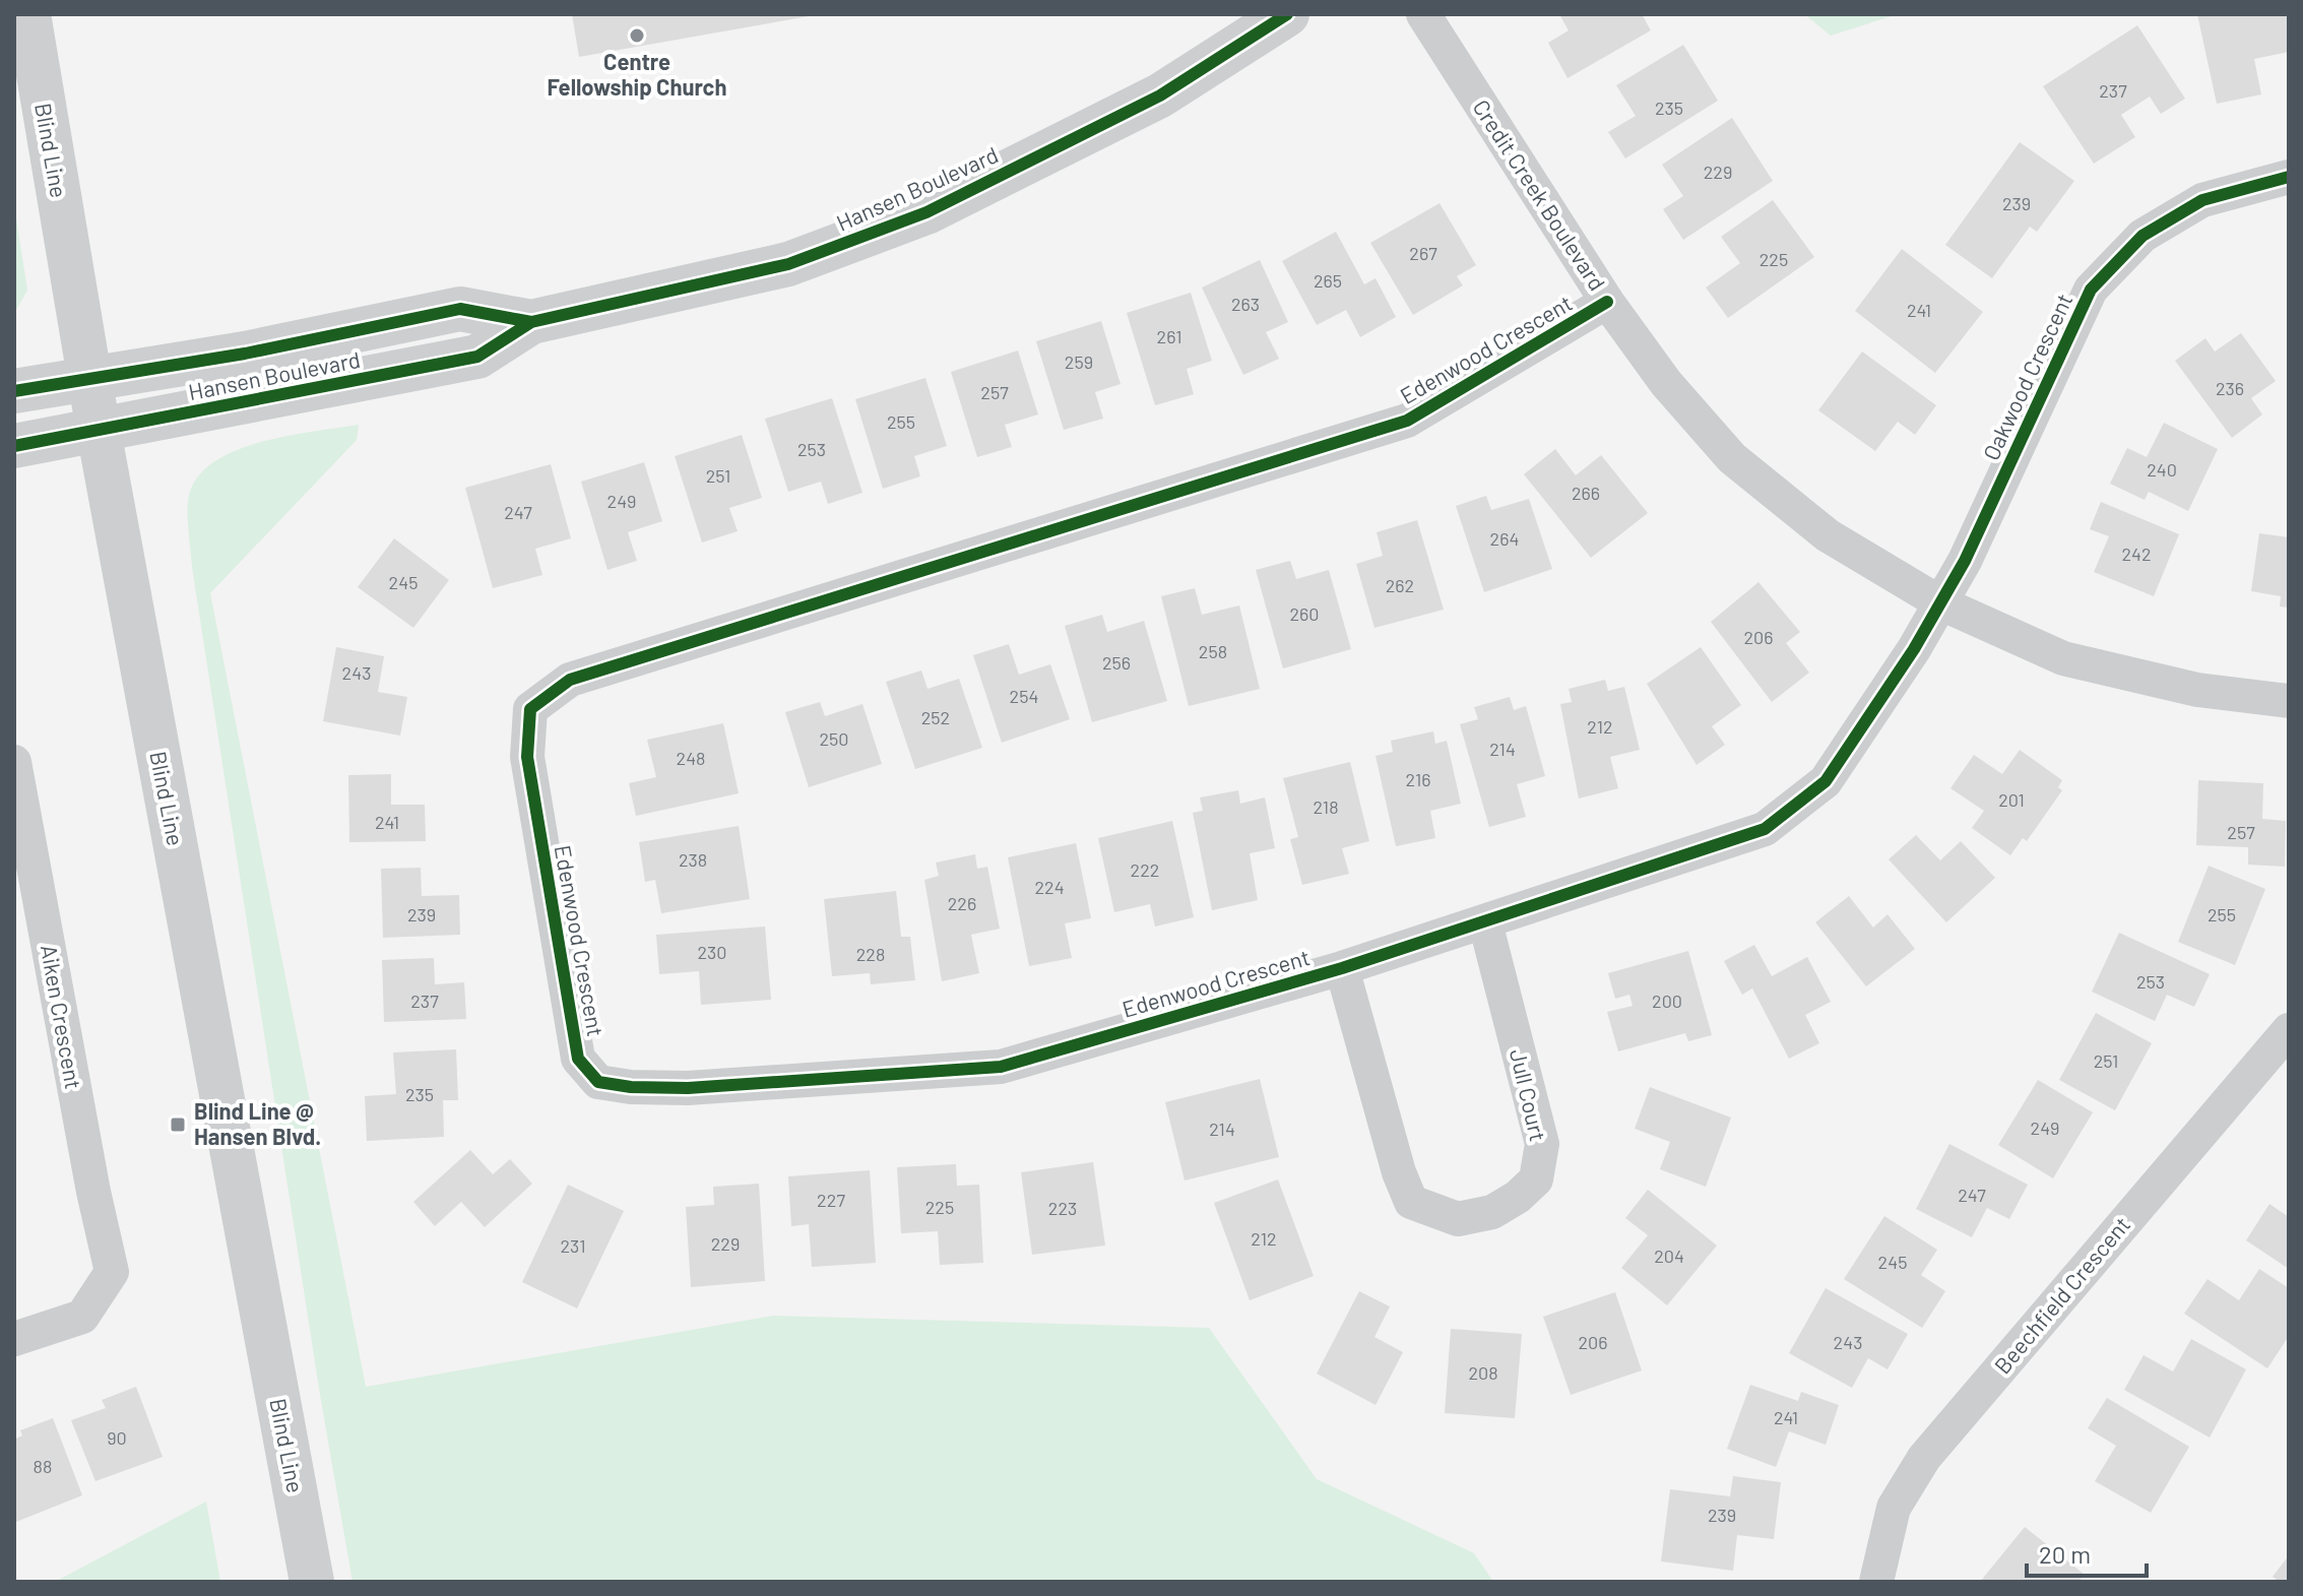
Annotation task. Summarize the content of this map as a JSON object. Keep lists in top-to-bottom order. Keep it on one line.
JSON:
{"streets":{"street":["Blind Line","Hansen Boulevard","Credit Creek Boulevard","Edenwood Crescent","Oakwood Crescent","Aiken Crescent","Jull Court","Beechfield Crescent"]},"crossings":[["Blind Line","Hansen Boulevard"],["Credit Creek Boulevard","Edenwood Crescent"],["Credit Creek Boulevard","Oakwood Crescent"],["Edenwood Crescent","Oakwood Crescent"],["Edenwood Crescent","Jull Court"]],"places":{"other":["Centre Fellowship Church"],"transit":["Blind Line @ Hansen Blvd."]},"house_numbers":["237","235","229","239","267","225","265","263","241","261","259","236","257","255","253","240","251","266","249","247","264","242","245","262","260","206","258","256","243","254","252","212","250","214","248","216","201","218","241","257","238","222","224","226","239","255","230","228","253","237","200","251","235","249","214","247","227","225","223","212","229","231","204","245","206","243","208","241","90","88","239"],"scale_bar":"20 m"}
